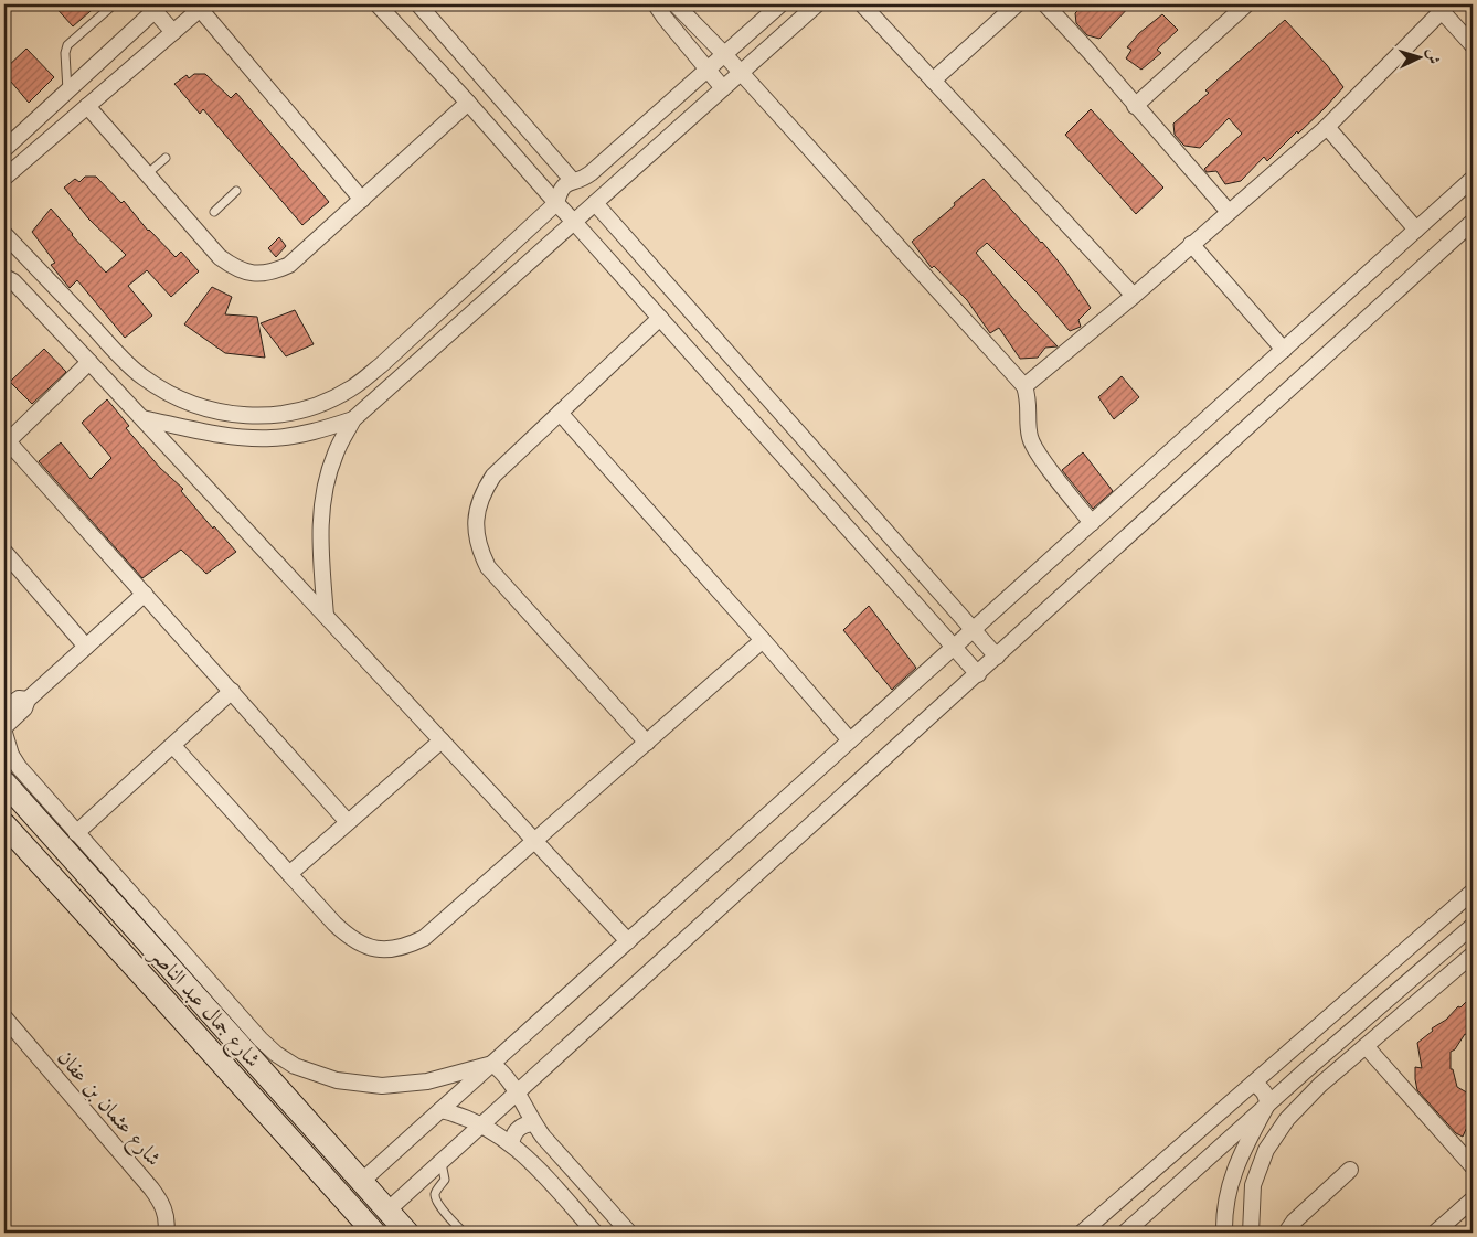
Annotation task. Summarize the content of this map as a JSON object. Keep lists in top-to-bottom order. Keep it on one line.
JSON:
{"streets":{"main road":["شارع جمال عبد الناصر"],"street":["شارع عثمان بن عفان"]},"north":"right"}
